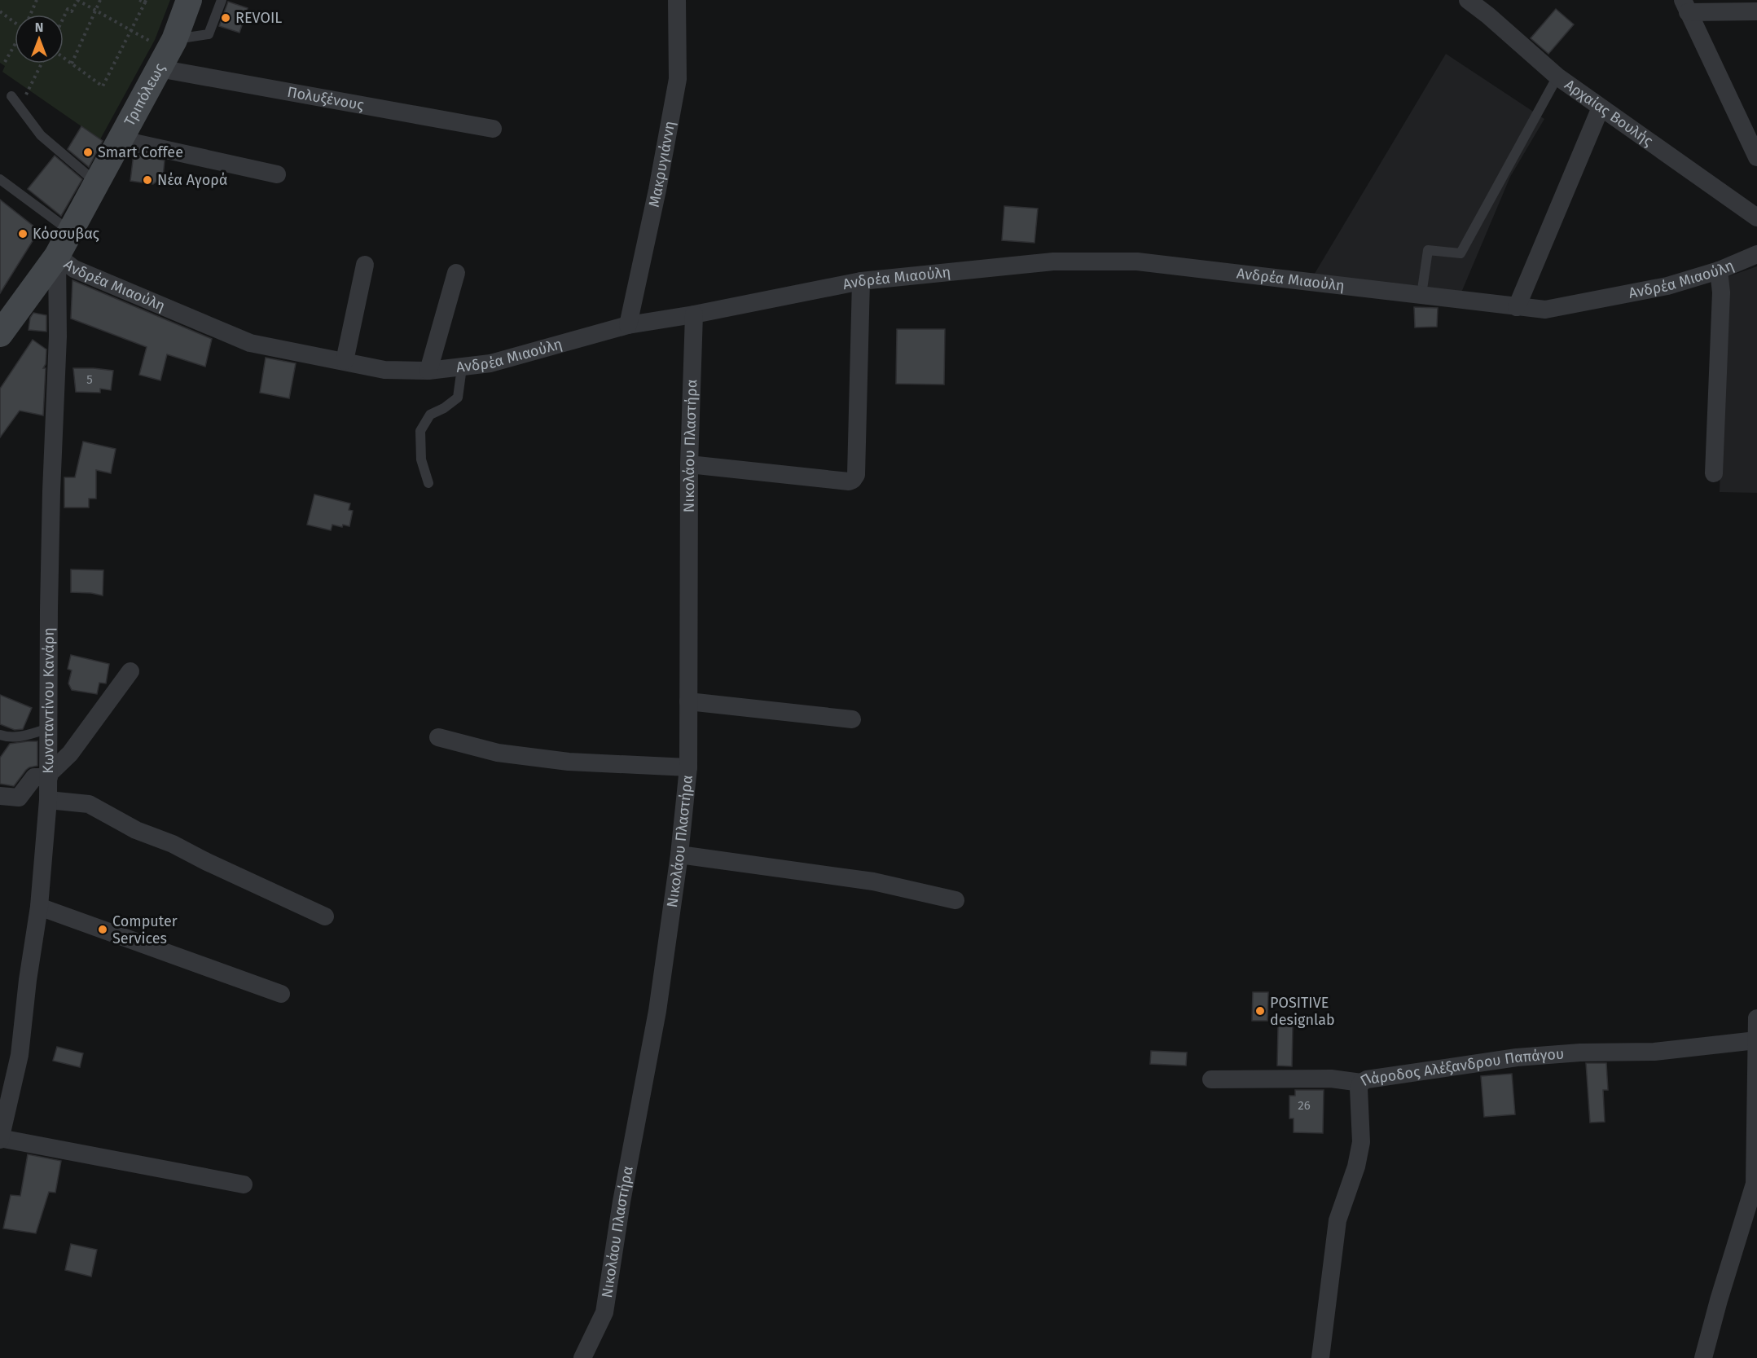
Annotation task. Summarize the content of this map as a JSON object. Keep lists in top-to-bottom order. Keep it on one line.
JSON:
{"streets":{"main road":["Τριπόλεως"],"street":["Πολυξένους","Αρχαίας Βουλής","Μακρυγιάννη","Ανδρέα Μιαούλη","Νικολάου Πλαστήρα","Κωνσταντίνου Κανάρη","Πάροδος Αλέξανδρου Παπάγου"]},"crossings":[["Τριπόλεως","Πολυξένους"],["Τριπόλεως","Ανδρέα Μιαούλη"],["Τριπόλεως","Κωνσταντίνου Κανάρη"],["Μακρυγιάννη","Ανδρέα Μιαούλη"],["Ανδρέα Μιαούλη","Νικολάου Πλαστήρα"],["Ανδρέα Μιαούλη","Κωνσταντίνου Κανάρη"]],"places":["REVOIL","Smart Coffee","Νέα Αγορά","Κόσσυβας","Computer Services","POSITIVE designlab"],"house_numbers":["5","26"],"north":"top"}
